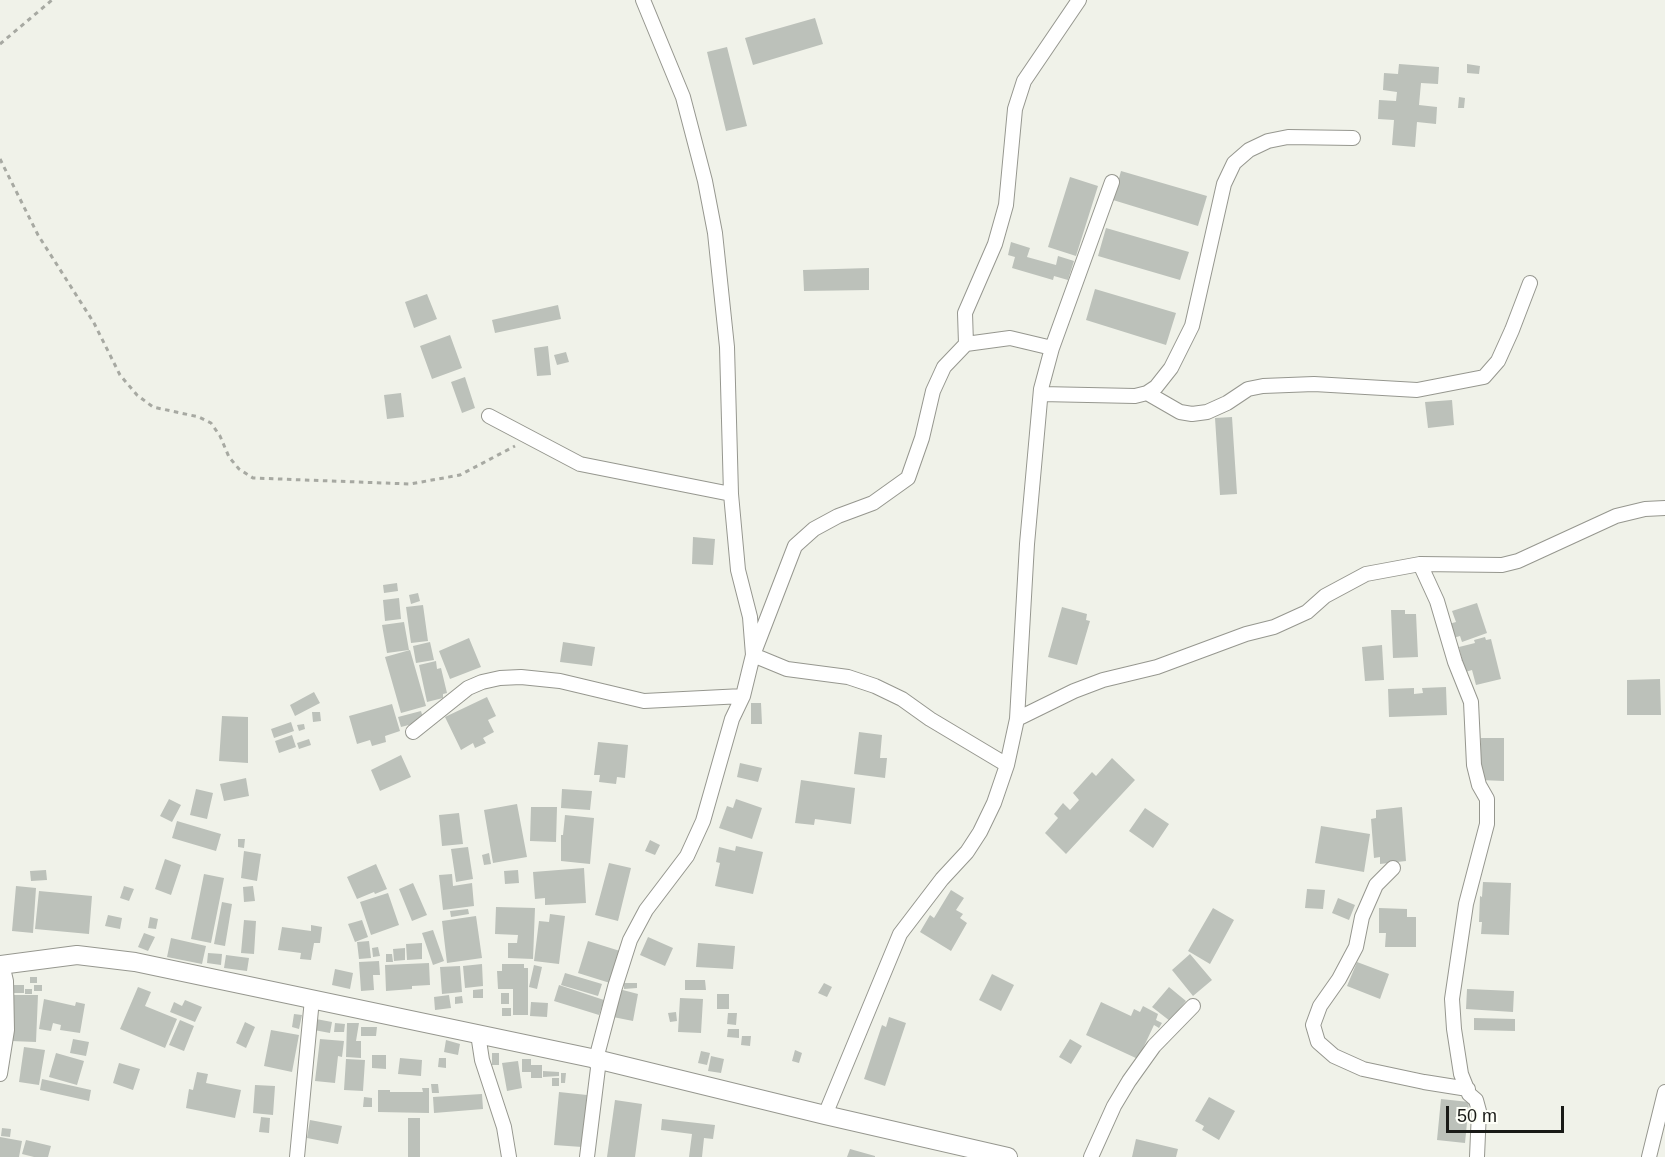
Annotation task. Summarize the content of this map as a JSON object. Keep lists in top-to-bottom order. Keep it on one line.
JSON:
{"scale_bar":"50 m"}
